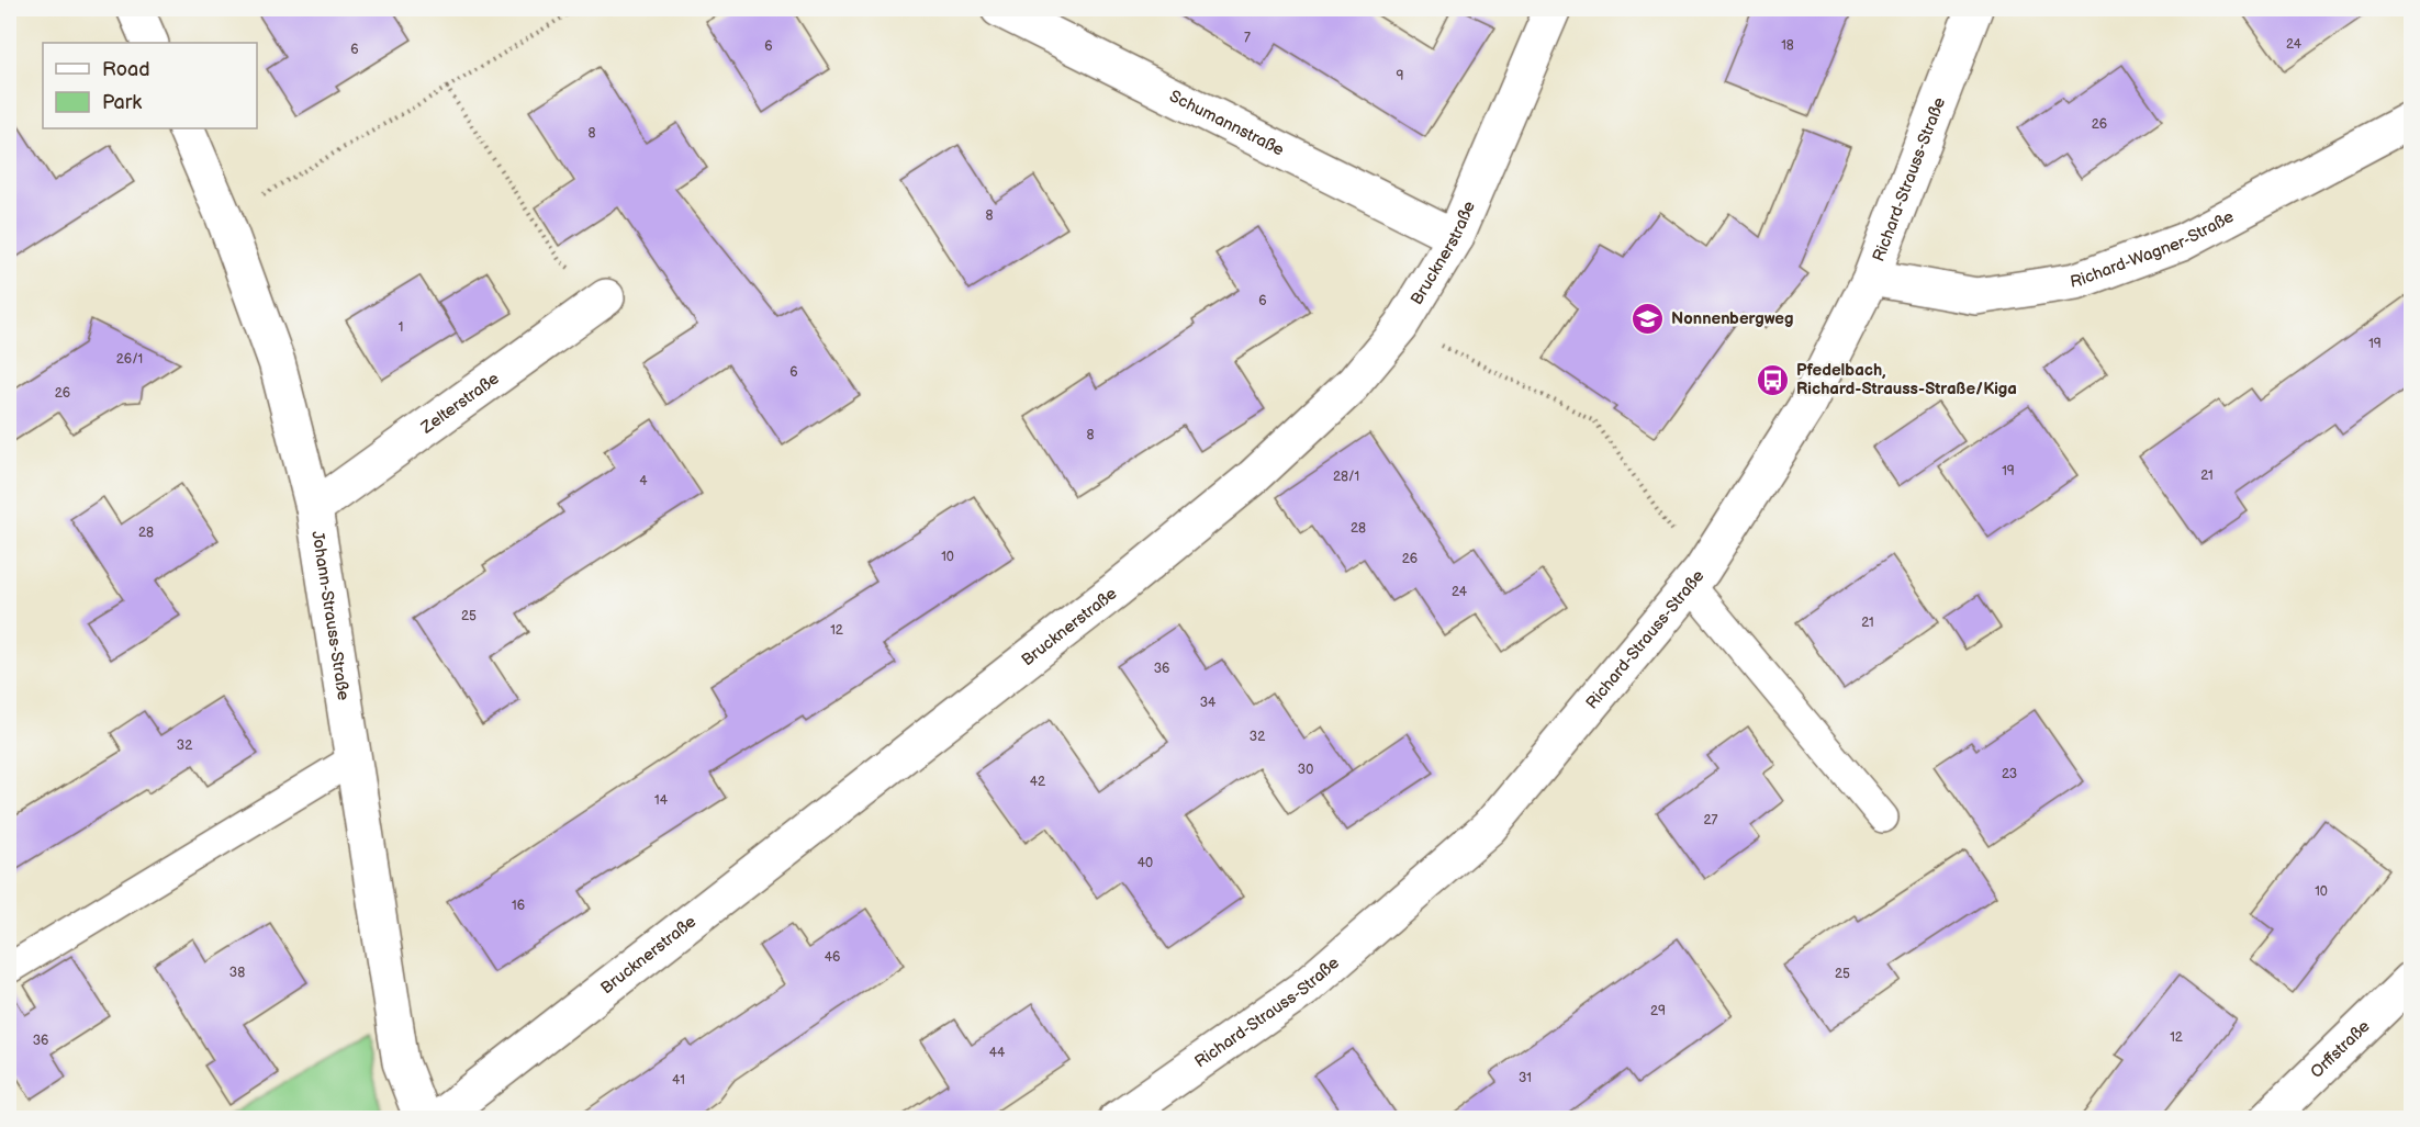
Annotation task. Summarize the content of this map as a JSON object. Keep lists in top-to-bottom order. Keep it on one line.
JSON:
{"streets":{"street":["Schumannstraße","Richard-Strauss-Straße","Richard-Wagner-Straße","Brucknerstraße","Zelterstraße","Johann-Strauss-Straße","Orffstraße"]},"crossings":[["Schumannstraße","Brucknerstraße"],["Richard-Strauss-Straße","Richard-Wagner-Straße"],["Zelterstraße","Johann-Strauss-Straße"]],"places":{"school or university":["Nonnenbergweg"],"bus stop":["Pfedelbach, Richard-Strauss-Straße/Kiga"]},"house_numbers":["7","24","18","6","6","9","26","8","8","6","1","19","26/1","6","26","8","19","21","28/1","4","28","28","10","26","24","25","21","12","36","34","32","32","30","23","42","14","27","40","10","16","46","38","25","29","12","36","44","31","41"],"legend":["Road","Park"]}
